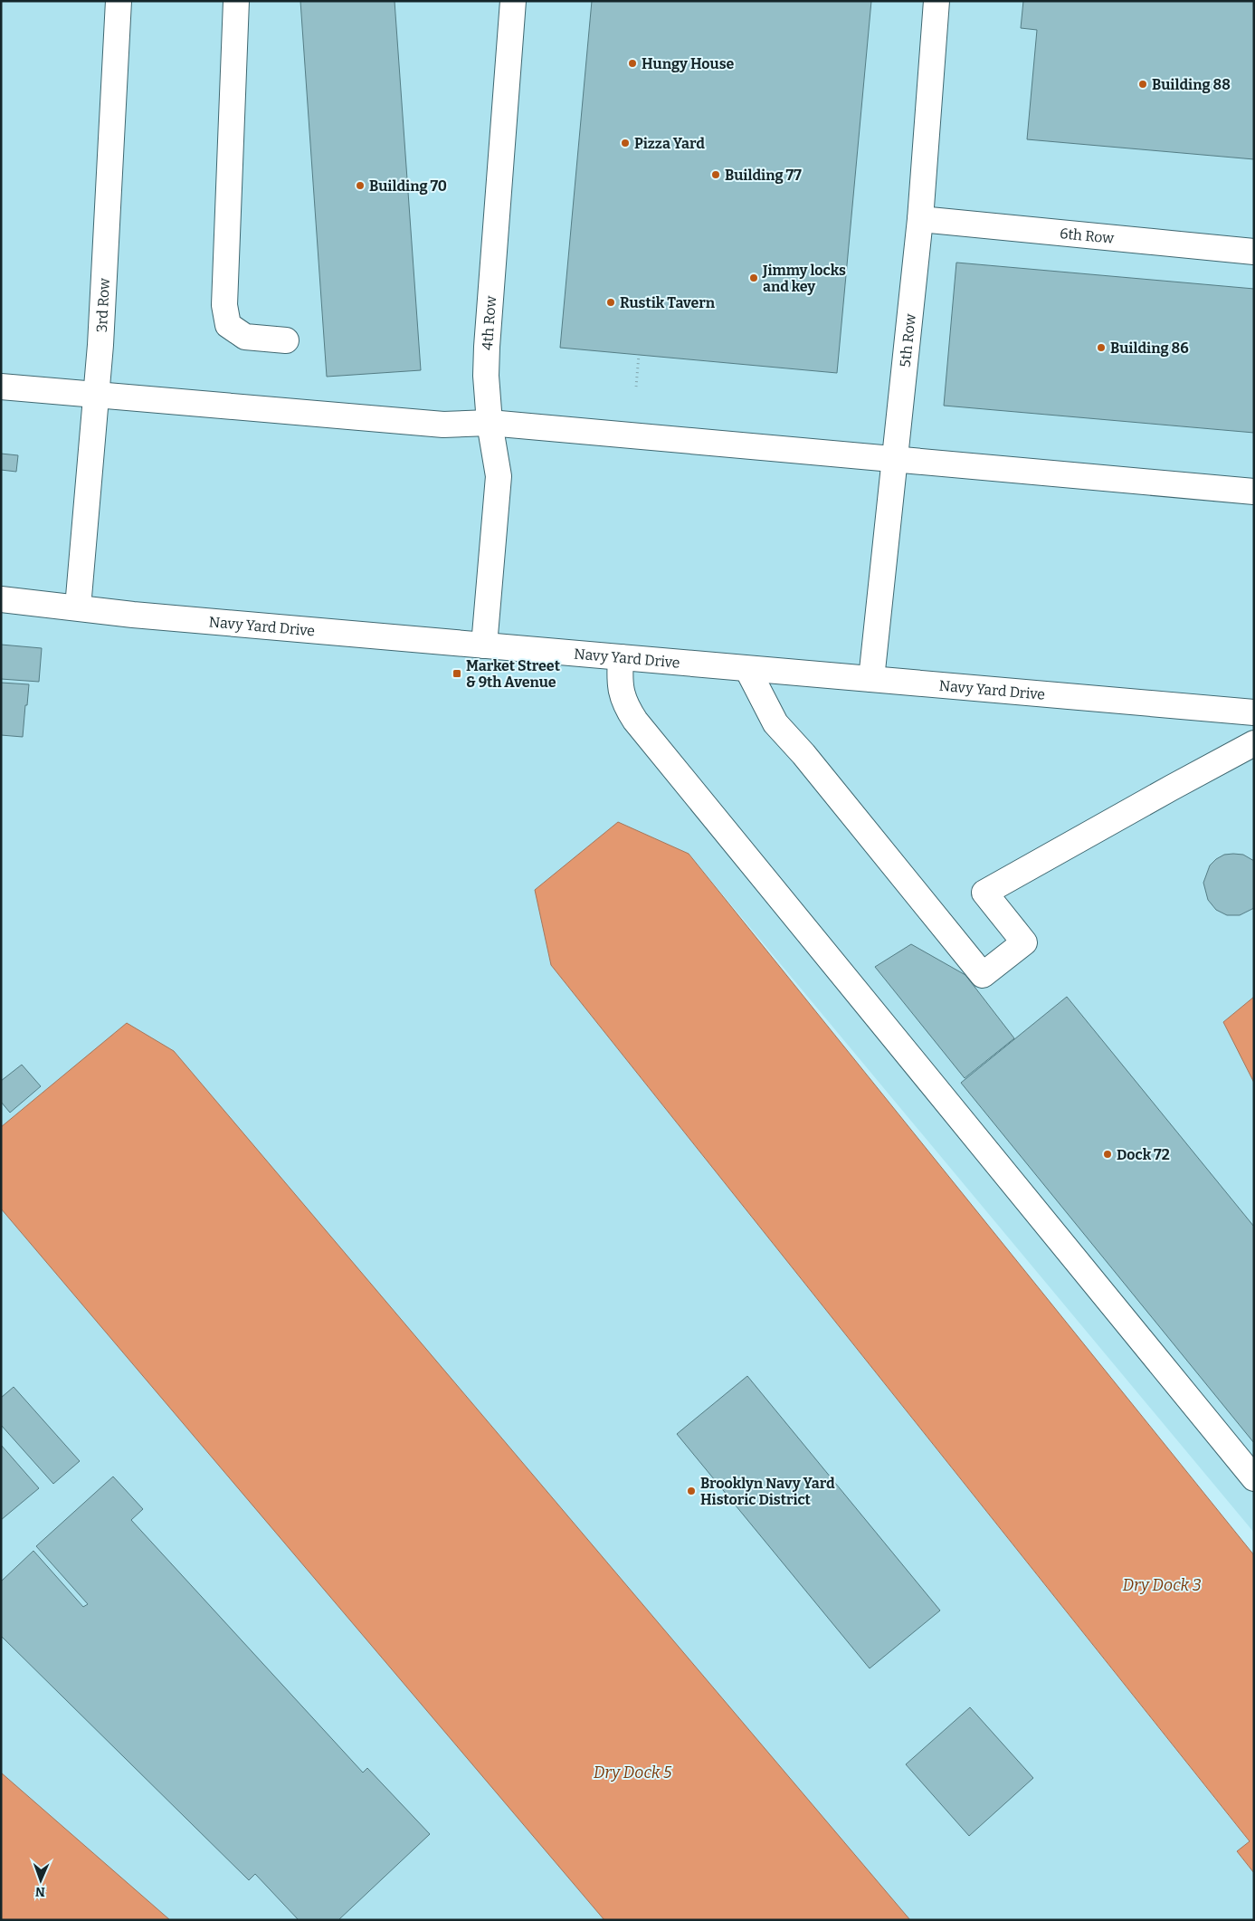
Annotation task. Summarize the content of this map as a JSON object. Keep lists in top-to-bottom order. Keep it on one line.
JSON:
{"streets":{"street":["6th Row","3rd Row","4th Row","5th Row","Navy Yard Drive"]},"crossings":[["6th Row","5th Row"],["3rd Row","Navy Yard Drive"],["4th Row","Navy Yard Drive"],["5th Row","Navy Yard Drive"]],"water":["Dry Dock 3","Dry Dock 5"],"places":{"other":["Hungy House","Building 88","Pizza Yard","Building 77","Building 70","Jimmy locks and key","Rustik Tavern","Building 86","Dock 72","Brooklyn Navy Yard Historic District"],"transit":["Market Street & 9th Avenue"]},"north":"bottom"}
